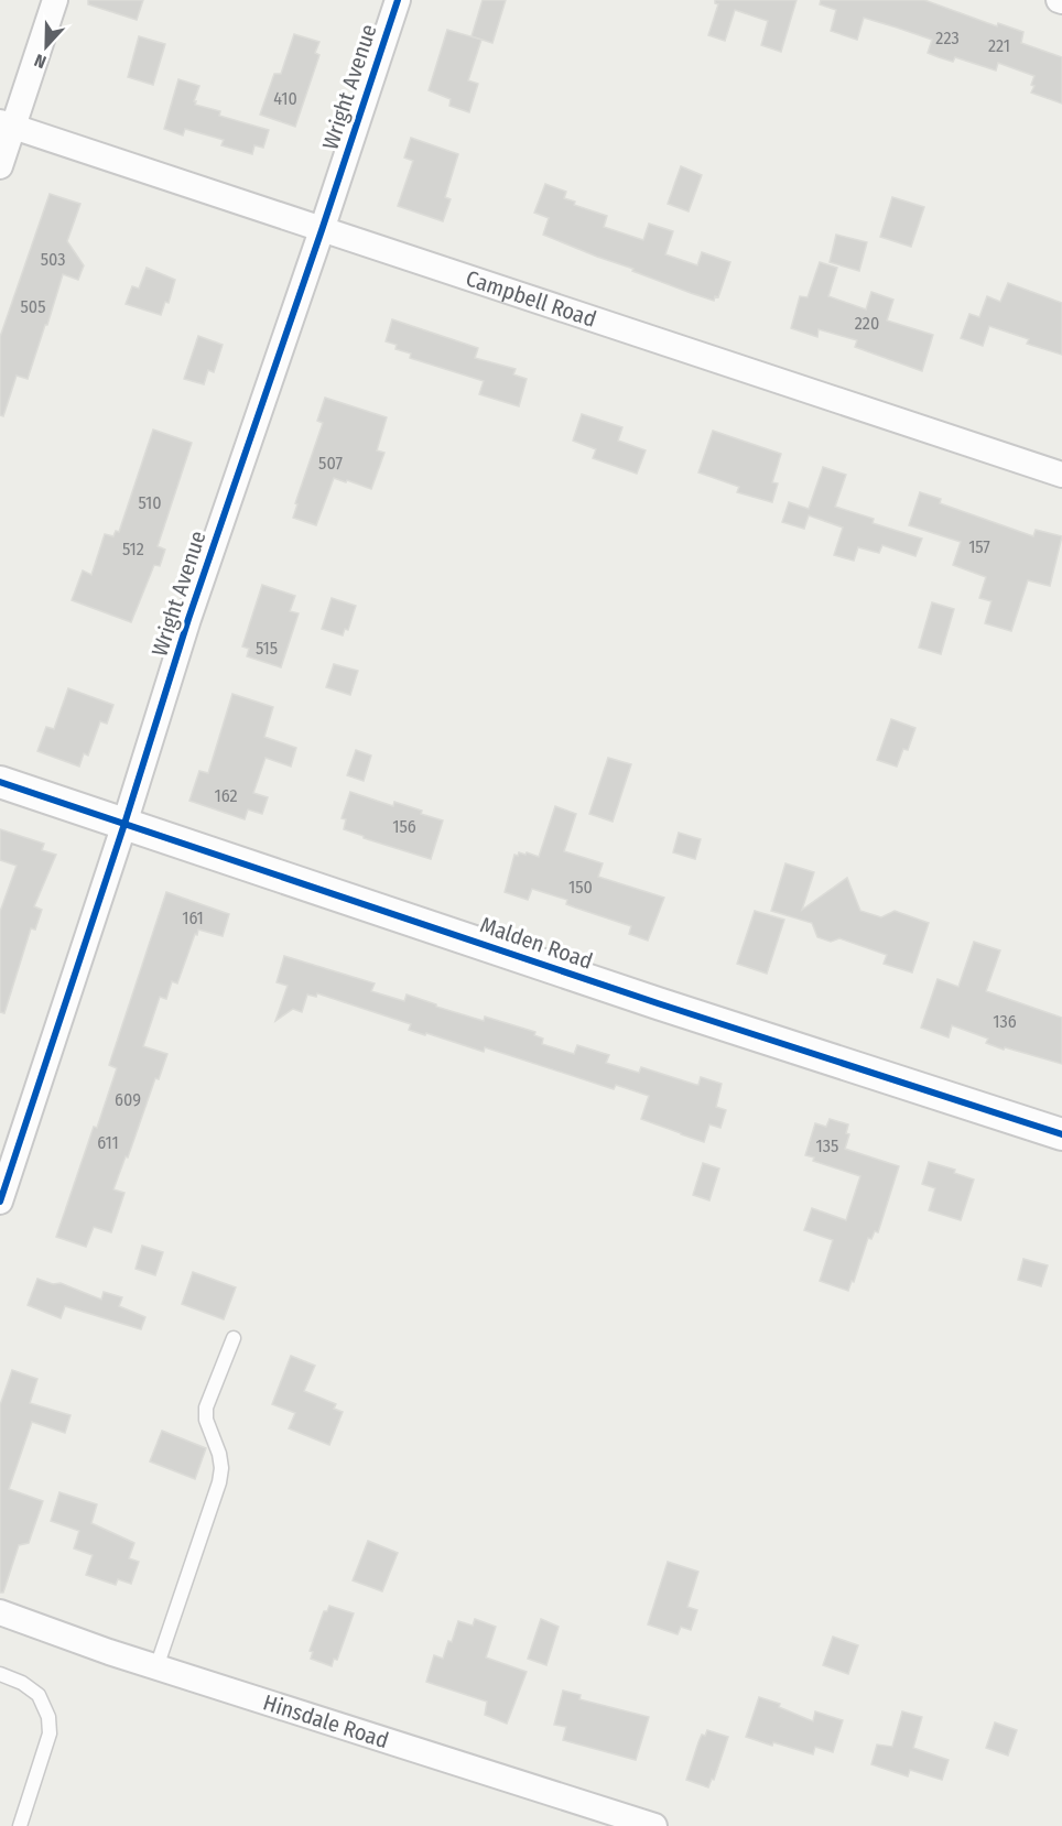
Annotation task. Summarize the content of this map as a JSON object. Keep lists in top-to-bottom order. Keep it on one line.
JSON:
{"streets":{"street":["Wright Avenue","Campbell Road","Malden Road","Hinsdale Road"]},"crossings":[["Wright Avenue","Campbell Road"],["Wright Avenue","Malden Road"]],"house_numbers":["223","221","410","503","505","220","507","510","157","512","515","162","156","150","161","136","609","611","135"],"north":"bottom"}
